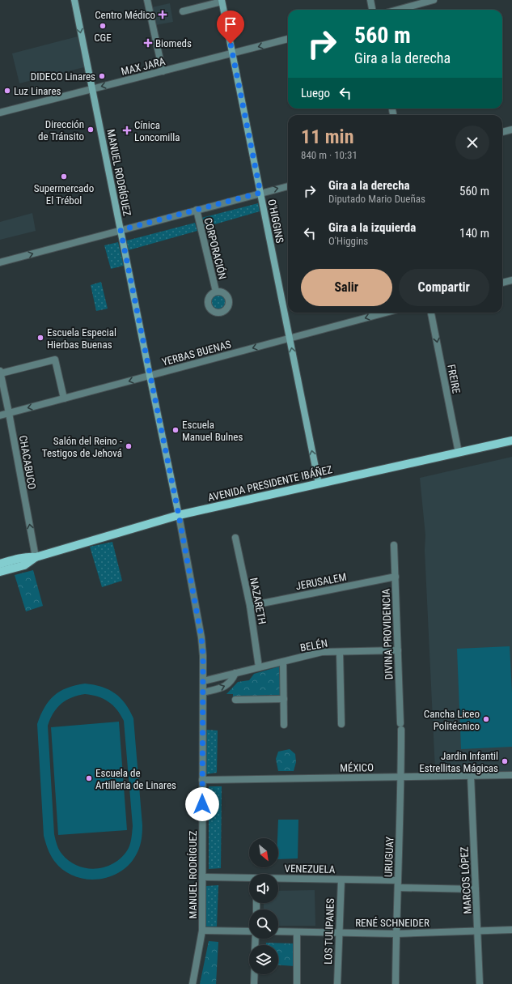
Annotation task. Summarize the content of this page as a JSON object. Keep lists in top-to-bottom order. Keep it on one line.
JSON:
{"streets":{"main road":["MANUEL RODRÍGUEZ","O'HIGGINS","AVENIDA PRESIDENTE IBÁÑEZ"],"street":["MAX JARA","CORPORACIÓN","YERBAS BUENAS","FREIRE","CHACABUCO","JERUSALEM","NAZARETH","DIVINA PROVIDENCIA","BELÉN","MÉXICO","URUGUAY","VENEZUELA","MARCOS LÓPEZ","RENÉ SCHNEIDER","LOS TULIPANES"]},"crossings":[["MAX JARA","MANUEL RODRÍGUEZ"],["MAX JARA","O'HIGGINS"],["MANUEL RODRÍGUEZ","YERBAS BUENAS"],["MANUEL RODRÍGUEZ","AVENIDA PRESIDENTE IBÁÑEZ"],["MANUEL RODRÍGUEZ","BELÉN"],["MANUEL RODRÍGUEZ","MÉXICO"],["MANUEL RODRÍGUEZ","VENEZUELA"],["O'HIGGINS","YERBAS BUENAS"],["O'HIGGINS","AVENIDA PRESIDENTE IBÁÑEZ"],["YERBAS BUENAS","CHACABUCO"],["FREIRE","AVENIDA PRESIDENTE IBÁÑEZ"],["CHACABUCO","AVENIDA PRESIDENTE IBÁÑEZ"],["JERUSALEM","NAZARETH"],["JERUSALEM","DIVINA PROVIDENCIA"],["NAZARETH","BELÉN"],["DIVINA PROVIDENCIA","BELÉN"],["DIVINA PROVIDENCIA","URUGUAY"],["MÉXICO","URUGUAY"],["MÉXICO","MARCOS LÓPEZ"],["URUGUAY","VENEZUELA"],["URUGUAY","RENÉ SCHNEIDER"],["VENEZUELA","LOS TULIPANES"],["MARCOS LÓPEZ","RENÉ SCHNEIDER"],["RENÉ SCHNEIDER","LOS TULIPANES"]],"one_way":["MAX JARA","YERBAS BUENAS","FREIRE","CHACABUCO"],"places":{"health":["Centro Médico","Biomeds","Cínica Loncomilla"],"other":["CGE","DIDECO Linares","Luz Linares","Dirección de Tránsito","Supermercado El Trébol","Escuela Especial Hierbas Buenas","Escuela Manuel Bulnes","Salón del Reino - Testigos de Jehová","Cancha Liceo Politécnico","Jardin Infantil Estrellitas Mágicas","Escuela de Artilleria de Linares"]},"north":"bottom right","page":{"turn":["560 m","Gira a la derecha"],"then":"Luego","heading":["11 min","840 m · 10:31"],"list":[{"name":"Gira a la derecha","note":"Diputado Mario Dueñas","value":"560 m"},{"name":"Gira a la izquierda","note":"O'Higgins","value":"140 m"}],"buttons":["Salir","Compartir"]}}
